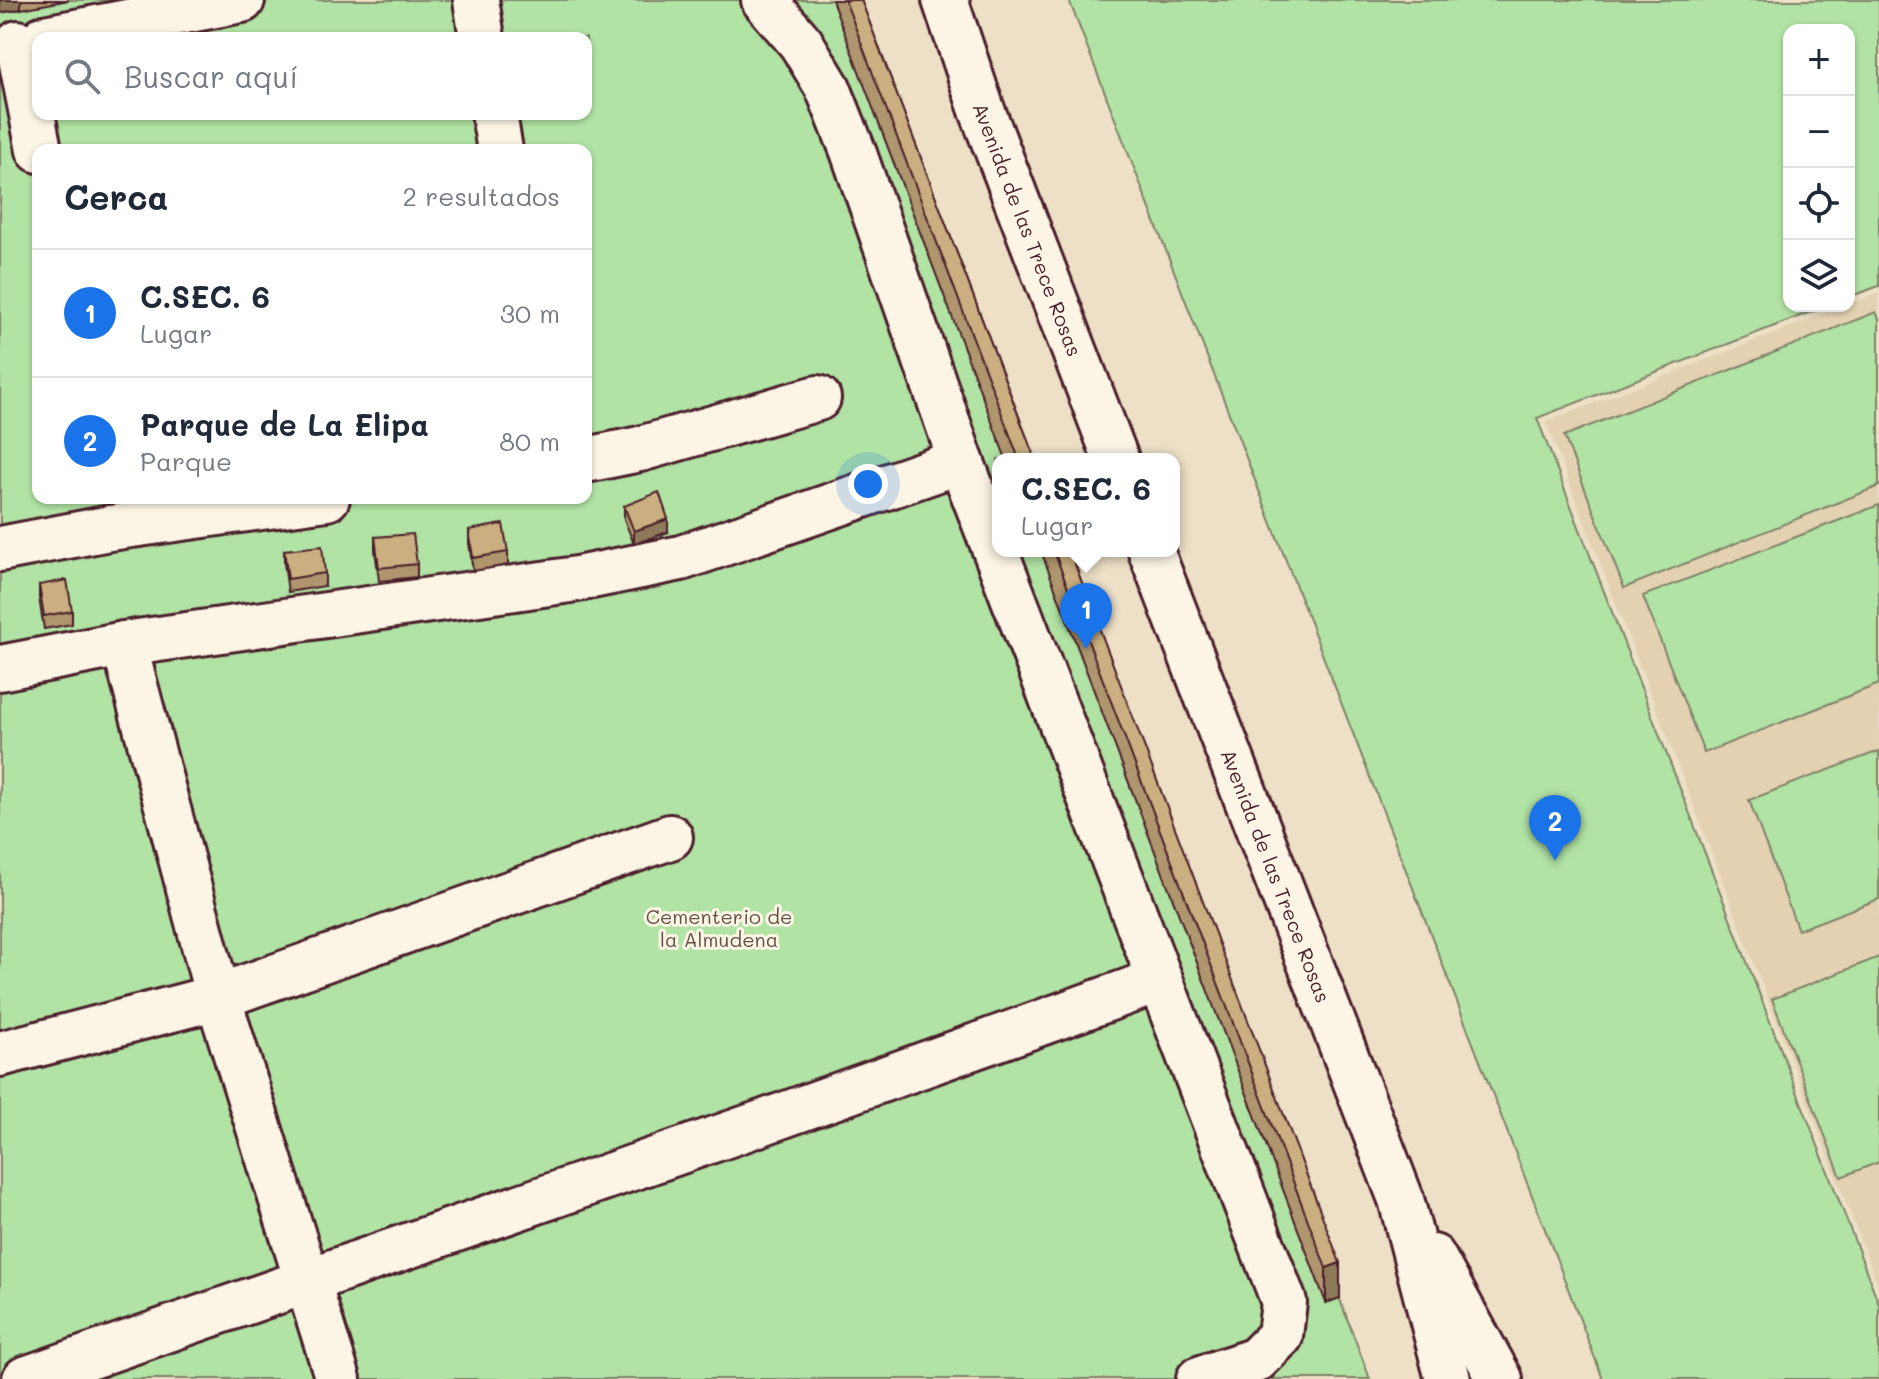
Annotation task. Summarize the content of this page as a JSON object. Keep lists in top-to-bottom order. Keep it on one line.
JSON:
{"streets":{"street":["Avenida de las Trece Rosas"]},"parks":["Cementerio de la Almudena"],"page":{"map_buttons":["+","−"],"search":"Buscar aquí","heading":["Cerca","2 resultados"],"list":[{"mark":"1","name":"C.SEC. 6","note":"Lugar","value":"30 m"},{"mark":"2","name":"Parque de La Elipa","note":"Parque","value":"80 m"}],"popup":["C.SEC. 6","Lugar"],"pins":["1","2"]}}
